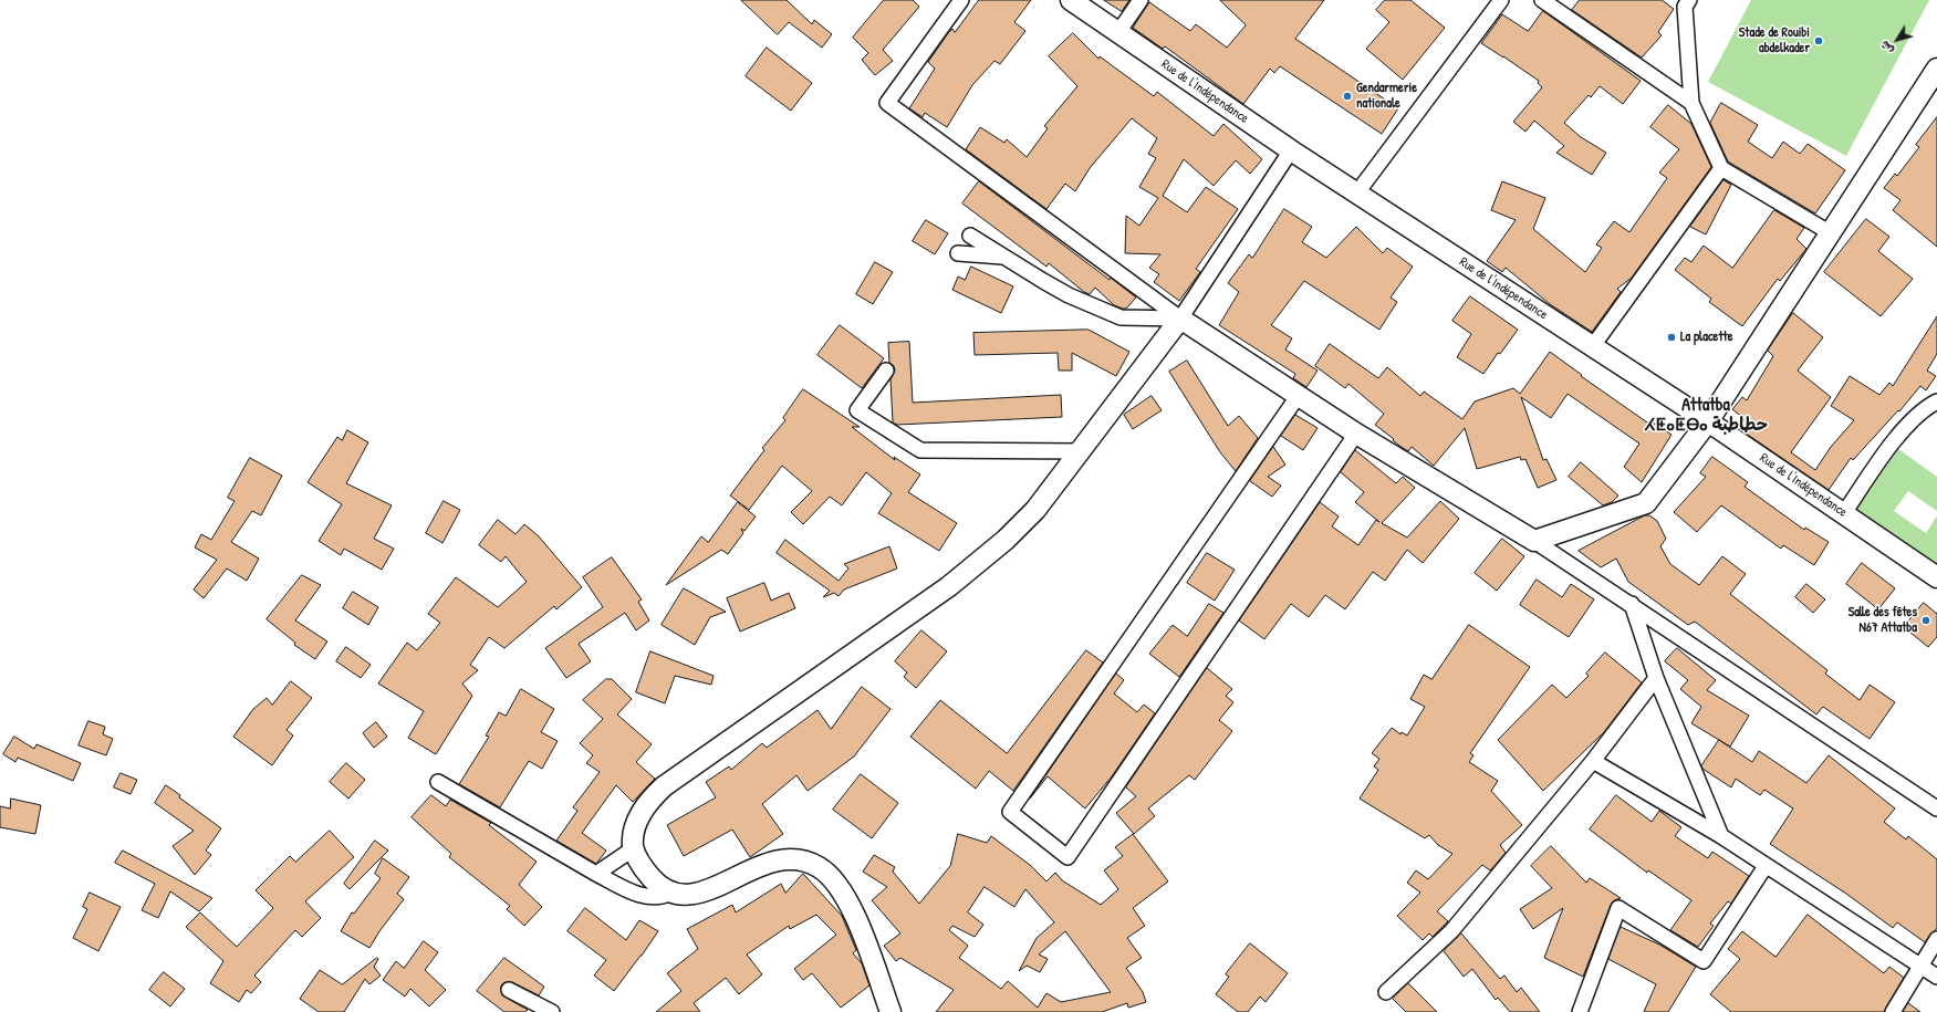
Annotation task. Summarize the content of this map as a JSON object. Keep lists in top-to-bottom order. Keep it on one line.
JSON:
{"streets":{"main road":["Rue de l'Indépendance"]},"districts":["Attatba ⵃⵟⴰⵟⴱⴰ حطاطبة"],"places":["Stade de Rouibi abdelkader","Gendarmerie nationale","La placette","Salle des fêtes N67 Attatba"],"north":"bottom left"}
